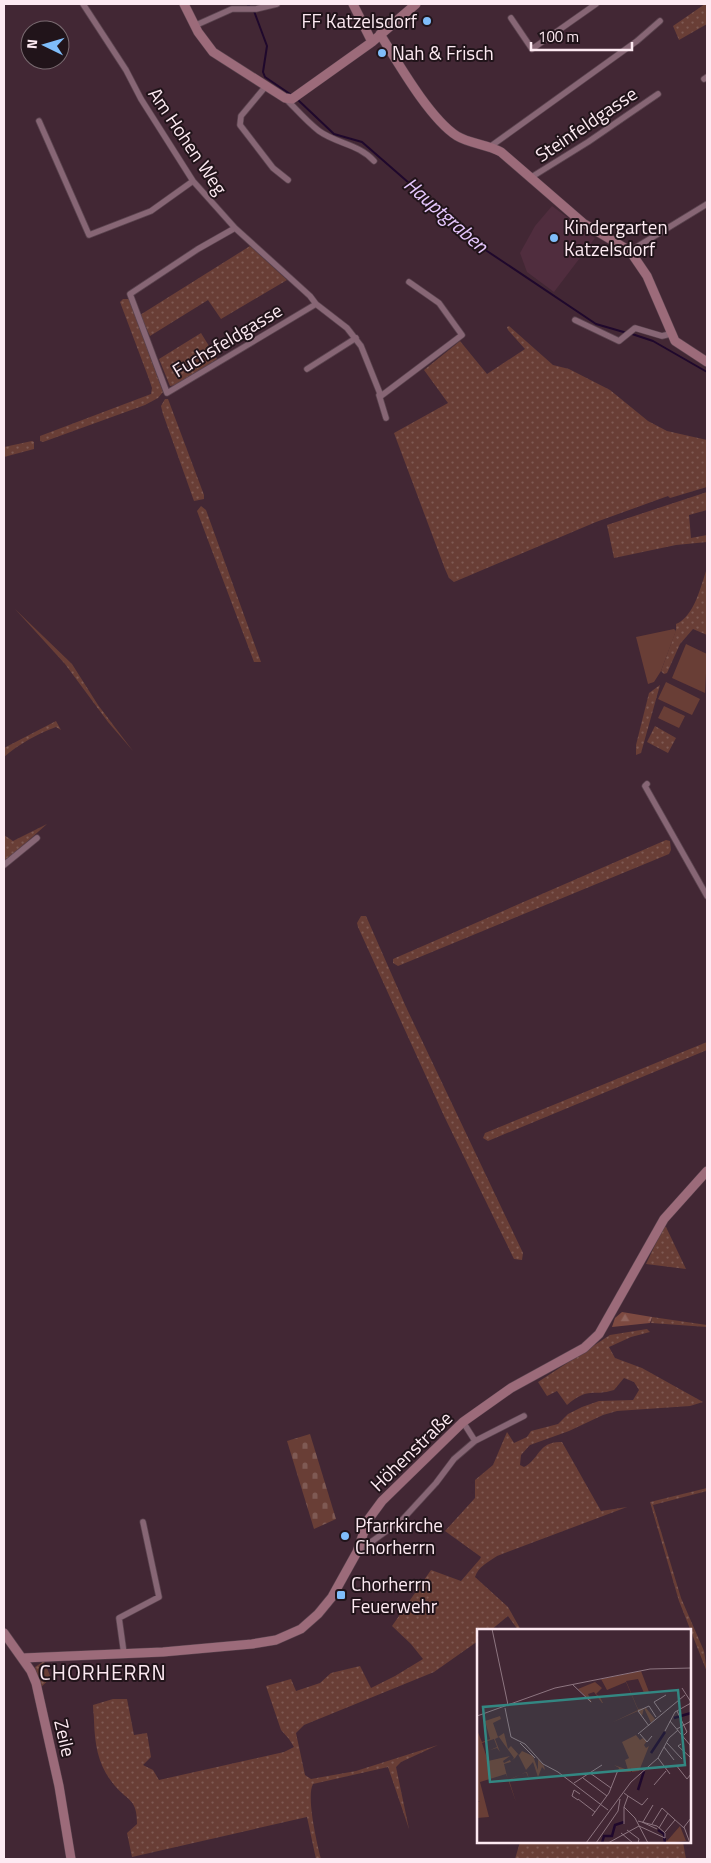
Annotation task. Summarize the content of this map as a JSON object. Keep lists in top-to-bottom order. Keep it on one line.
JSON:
{"streets":{"street":["Steinfeldgasse","Am Hohen Weg","Fuchsfeldgasse","Höhenstraße","Zeile"]},"crossings":[["Am Hohen Weg","Fuchsfeldgasse"],["Höhenstraße","Zeile"]],"districts":["CHORHERRN"],"water":["Hauptgraben"],"places":{"other":["FF Katzelsdorf","Nah & Frisch","Kindergarten Katzelsdorf","Pfarrkirche Chorherrn"],"transit":["Chorherrn Feuerwehr"]},"scale_bar":"100 m","north":"left"}
